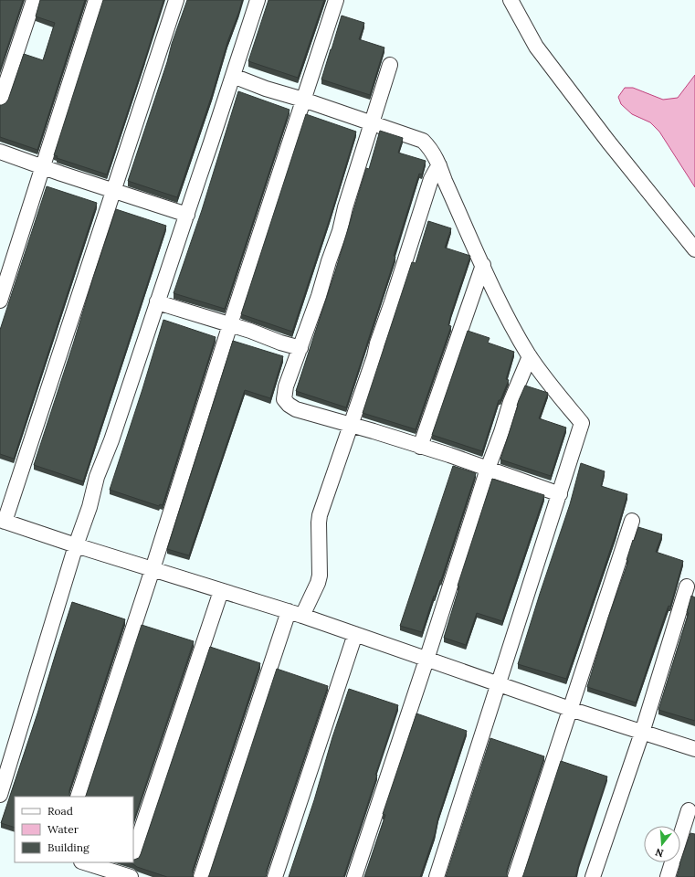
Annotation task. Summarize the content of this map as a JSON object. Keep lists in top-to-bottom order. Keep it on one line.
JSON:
{"legend":["Road","Water","Building"],"north":"bottom"}
